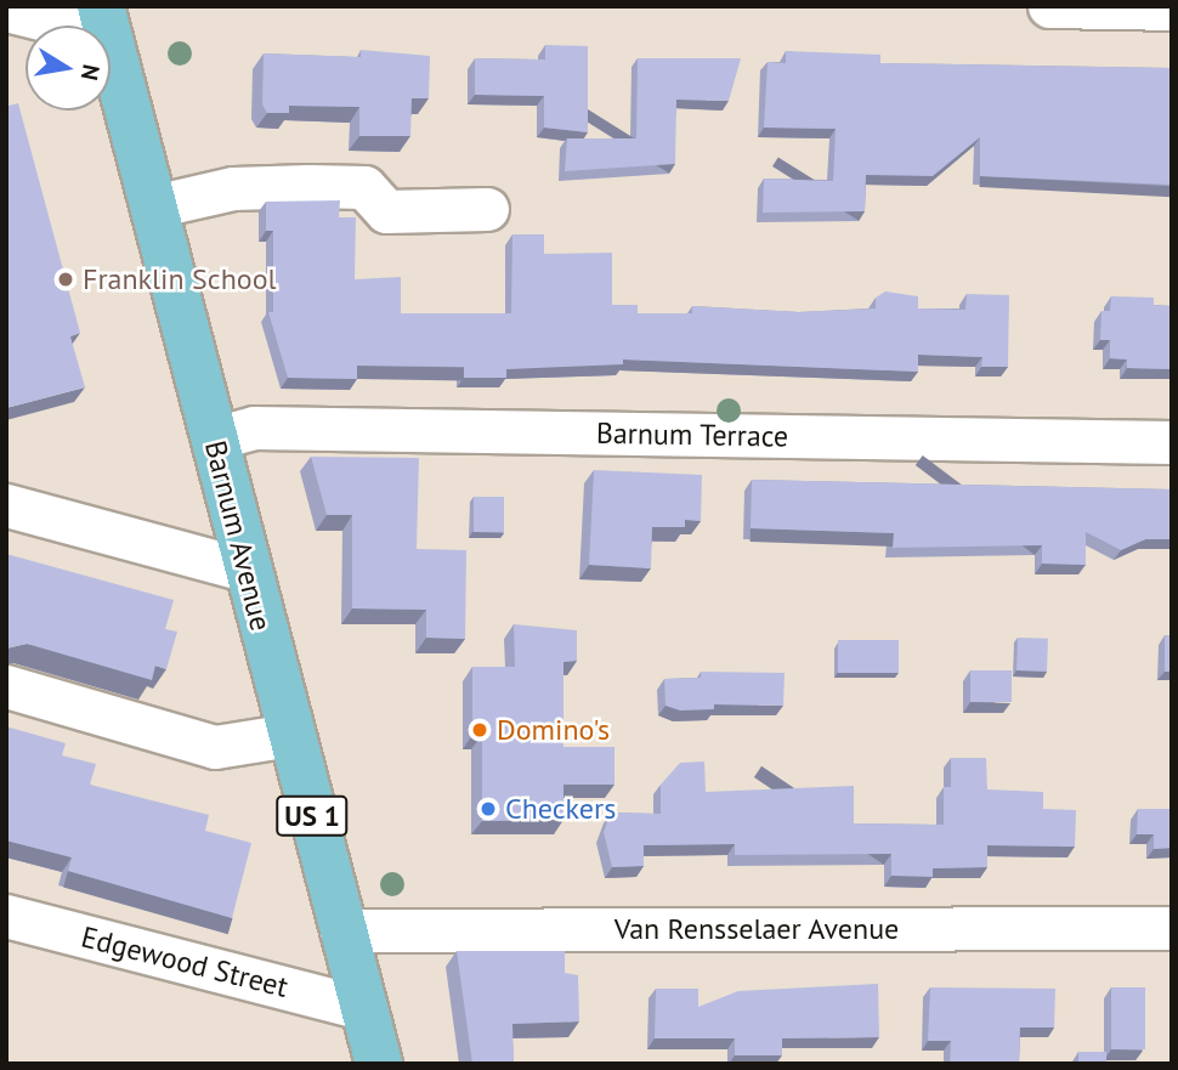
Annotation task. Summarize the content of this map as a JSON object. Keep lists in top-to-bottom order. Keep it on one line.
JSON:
{"streets":{"main road":["Barnum Avenue","US 1"],"street":["Barnum Terrace","Van Rensselaer Avenue","Edgewood Street"]},"crossings":[["Barnum Terrace","Barnum Avenue"],["Barnum Avenue","Van Rensselaer Avenue"],["Barnum Avenue","Edgewood Street"]],"places":["Franklin School","Domino's","Checkers"],"north":"right"}
